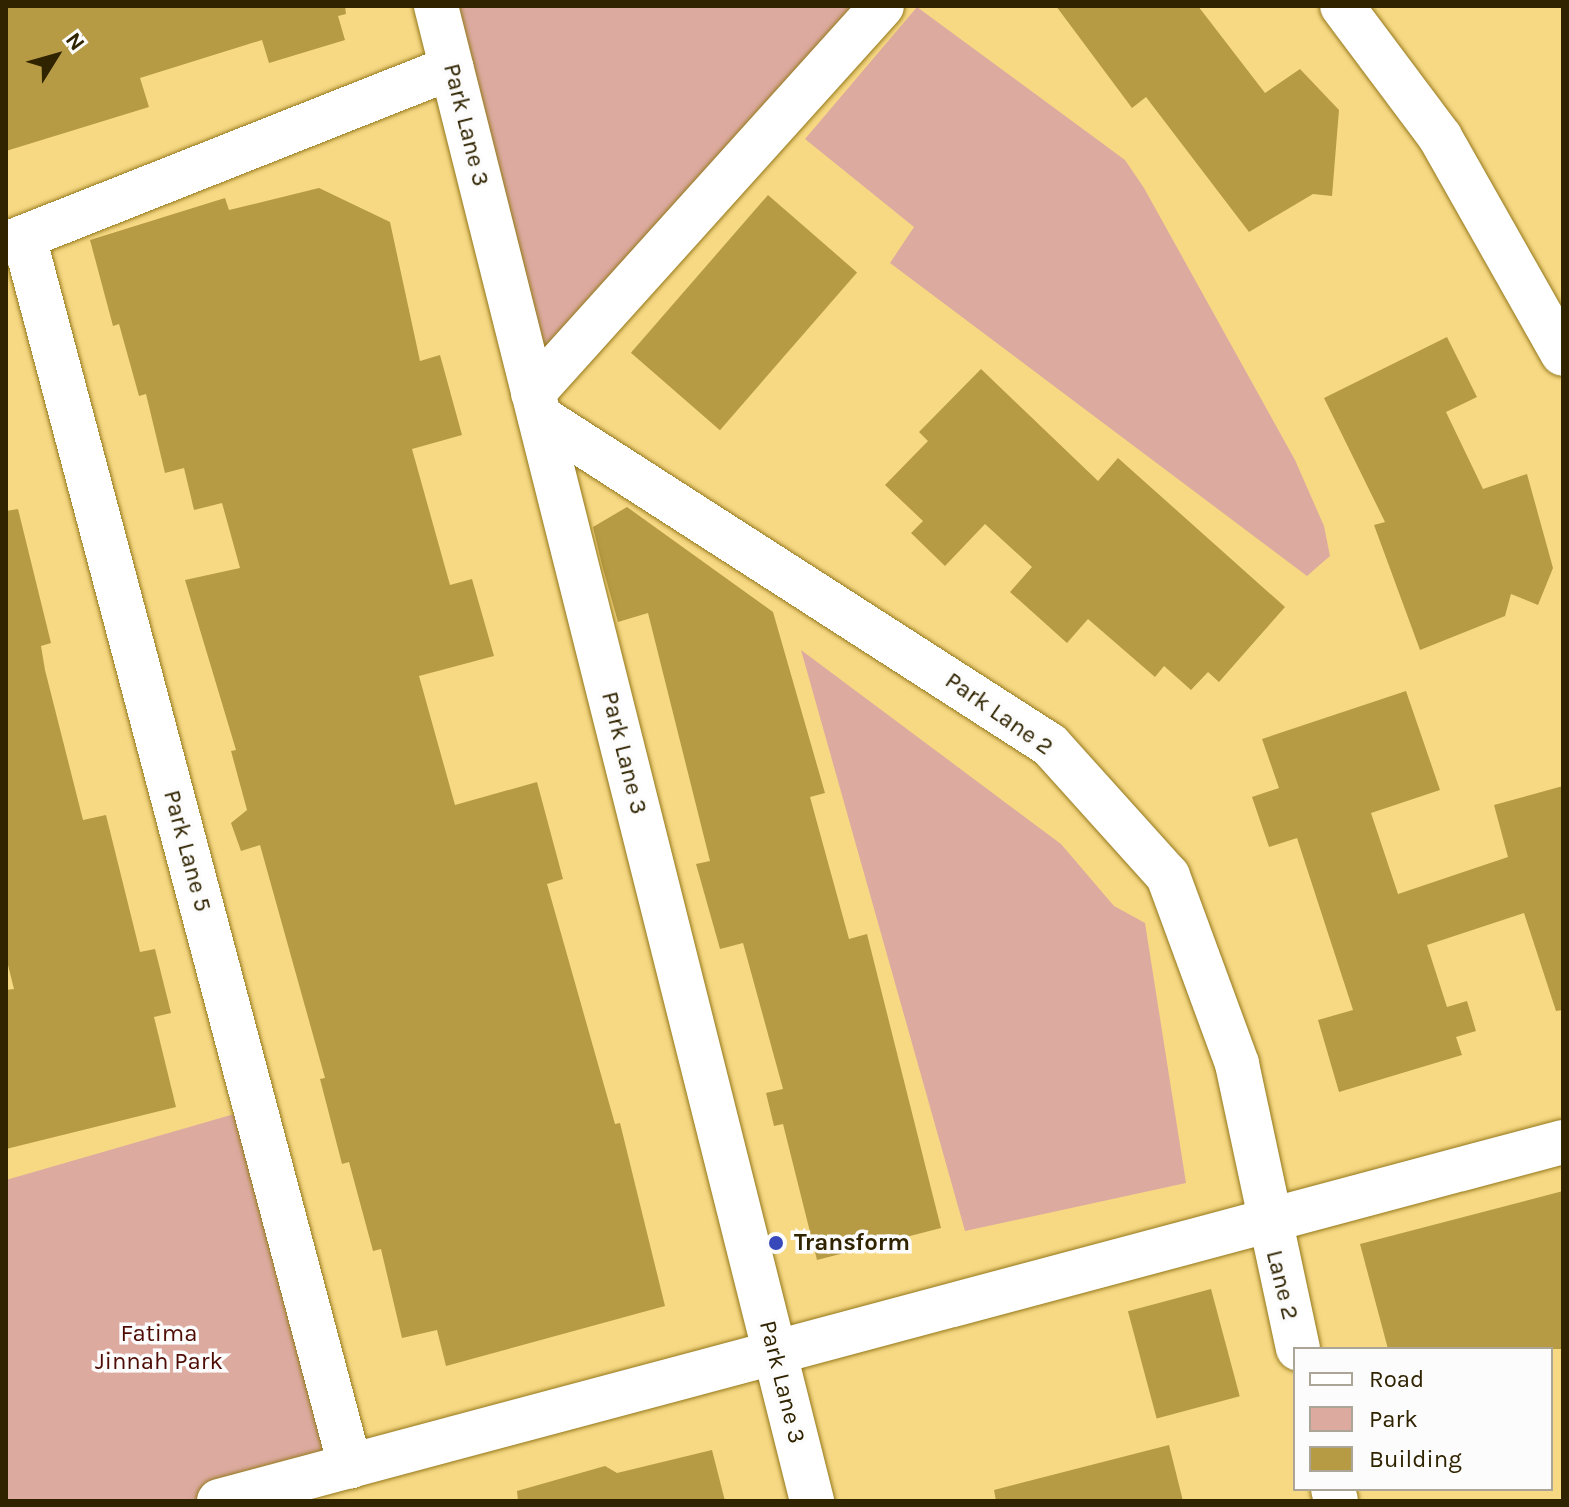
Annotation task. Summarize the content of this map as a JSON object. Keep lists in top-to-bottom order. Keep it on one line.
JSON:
{"streets":{"street":["Park Lane 3","Park Lane 2","Park Lane 5","Lane 2"]},"crossings":[["Park Lane 3","Park Lane 2"],["Park Lane 2","Lane 2"]],"parks":["Fatima Jinnah Park"],"places":["Transform"],"legend":["Road","Park","Building"],"north":"top right"}
